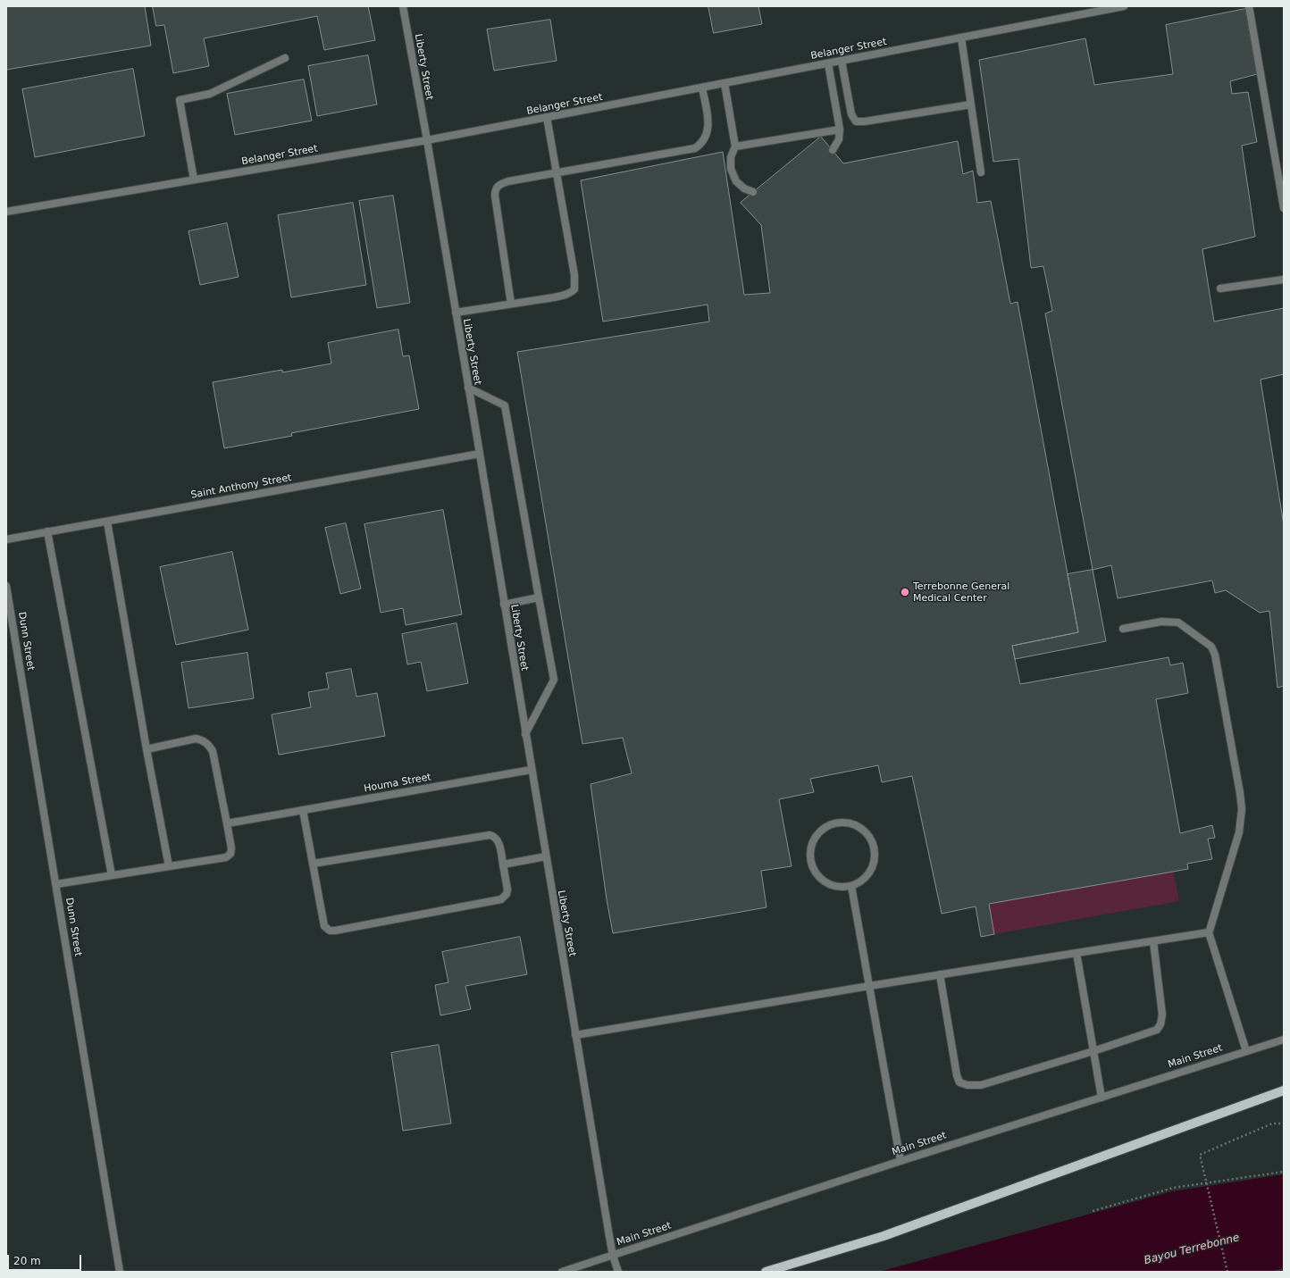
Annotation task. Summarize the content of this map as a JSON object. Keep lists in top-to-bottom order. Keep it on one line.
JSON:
{"streets":{"street":["Belanger Street","Liberty Street","Saint Anthony Street","Dunn Street","Houma Street","Main Street"]},"crossings":[["Belanger Street","Liberty Street"],["Liberty Street","Saint Anthony Street"],["Liberty Street","Houma Street"],["Liberty Street","Main Street"]],"water":["Bayou Terrebonne"],"places":["Terrebonne General Medical Center"],"scale_bar":"20 m"}
